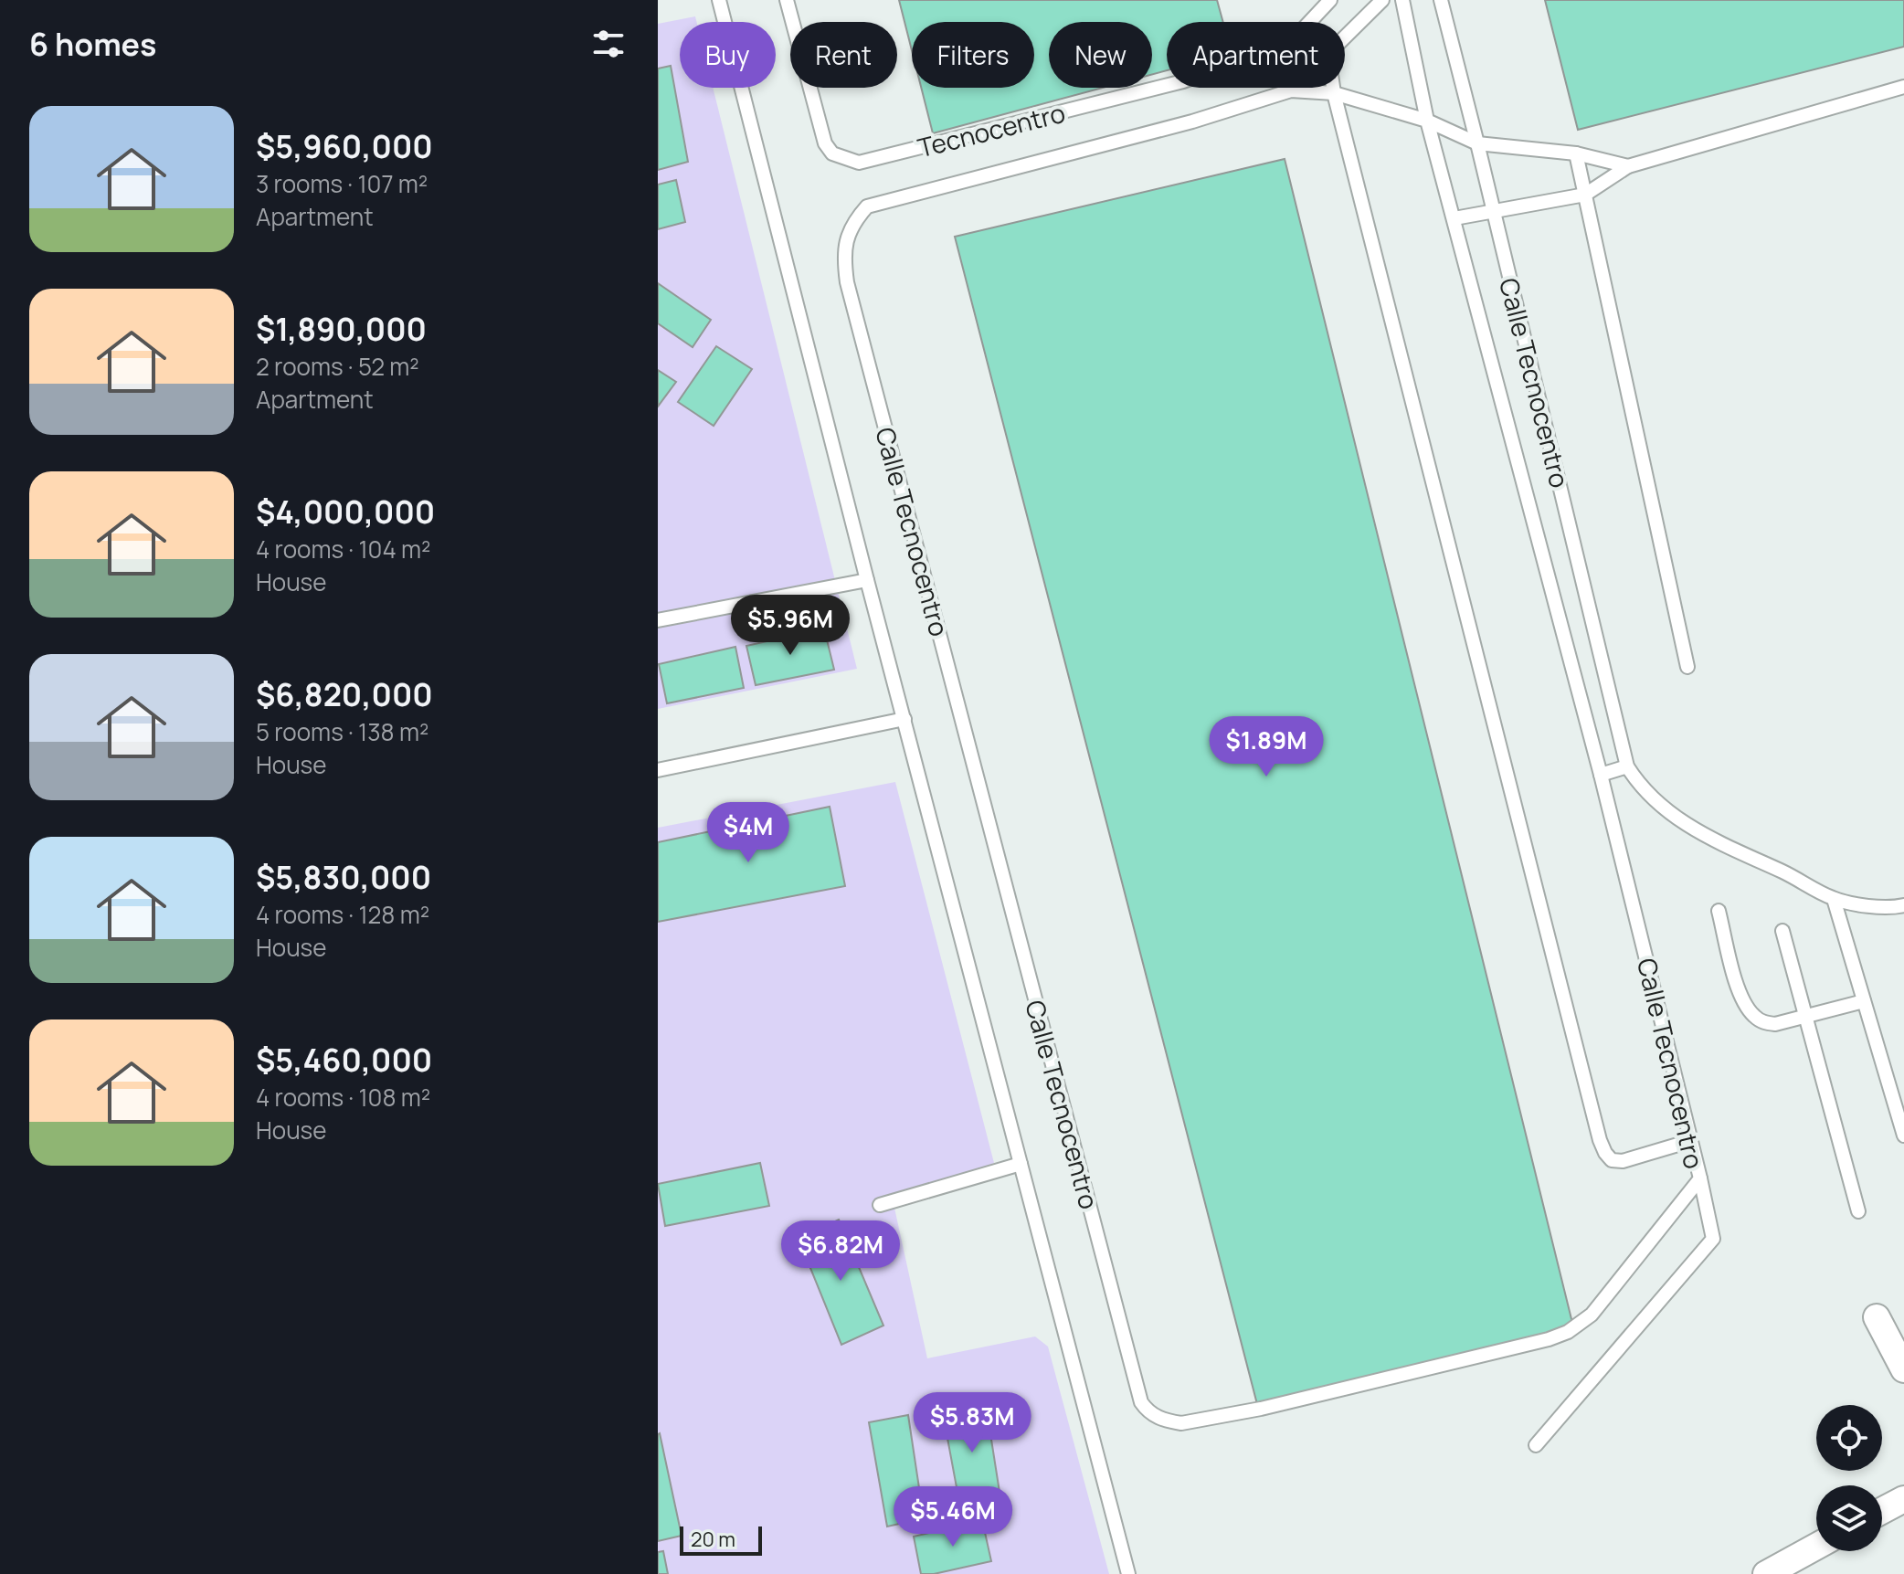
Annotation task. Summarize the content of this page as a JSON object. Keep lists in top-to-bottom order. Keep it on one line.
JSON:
{"streets":{"lane":["Tecnocentro","Calle Tecnocentro"]},"scale_bar":"20 m","page":{"heading":"6 homes","chip":["Buy","Rent","Filters","New","Apartment"],"list":[{"name":"$5,960,000","note":"3 rooms · 107 m² · Apartment"},{"name":"$1,890,000","note":"2 rooms · 52 m² · Apartment"},{"name":"$4,000,000","note":"4 rooms · 104 m² · House"},{"name":"$6,820,000","note":"5 rooms · 138 m² · House"},{"name":"$5,830,000","note":"4 rooms · 128 m² · House"},{"name":"$5,460,000","note":"4 rooms · 108 m² · House"}],"price":["$5.96M","$1.89M","$4M","$6.82M","$5.83M","$5.46M"],"scale":"20 m"}}
